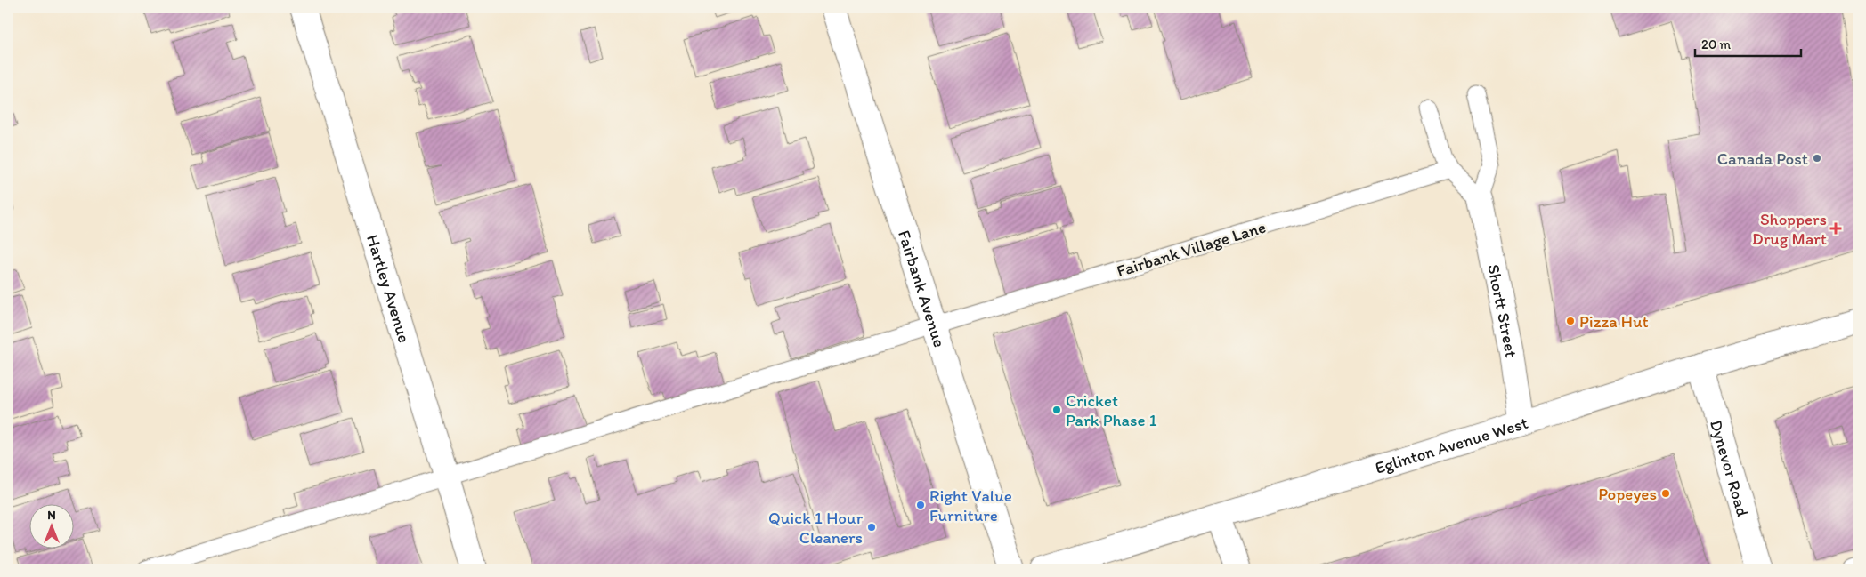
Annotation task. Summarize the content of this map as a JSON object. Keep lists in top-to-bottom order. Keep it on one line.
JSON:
{"streets":{"street":["Hartley Avenue","Fairbank Avenue","Shortt Street","Eglinton Avenue West","Dynevor Road"],"lane":["Fairbank Village Lane"]},"crossings":[["Fairbank Village Lane","Hartley Avenue"],["Fairbank Village Lane","Fairbank Avenue"],["Shortt Street","Eglinton Avenue West"],["Eglinton Avenue West","Dynevor Road"]],"places":{"other":["Canada Post","Pizza Hut","Cricket Park Phase 1","Popeyes","Right Value Furniture","Quick 1 Hour Cleaners"],"health":["Shoppers Drug Mart"]},"scale_bar":"20 m","north":"top"}
